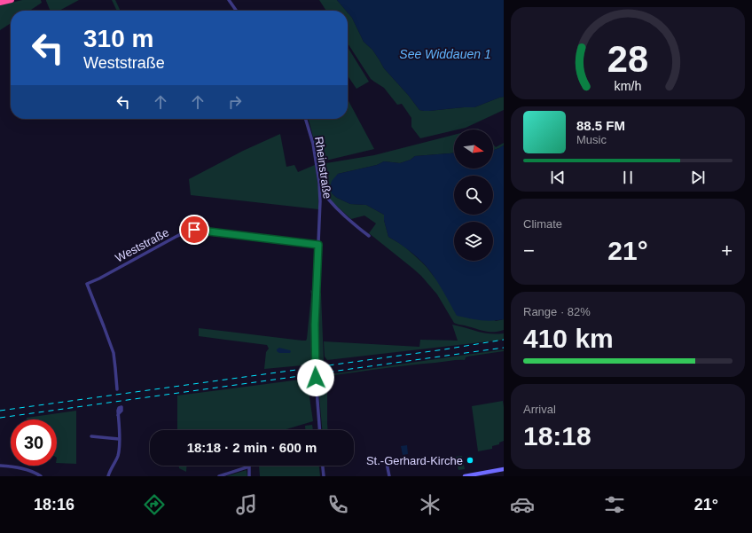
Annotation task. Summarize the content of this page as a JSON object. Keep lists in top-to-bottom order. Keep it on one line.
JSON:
{"streets":{"street":["Rheinstraße","Weststraße"]},"crossings":[["Rheinstraße","Weststraße"]],"water":["See Widdauen 1"],"places":["St.-Gerhard-Kirche"],"north":"right","page":{"turn":["310 m","Weststraße"],"song":["88.5 FM","Music"],"tile":["Climate",["Range · 82%","410 km"],["Arrival","18:18"]],"heat":["−","21°","+"],"limit":"30","trip":"18:18 · 2 min · 600 m","tabs":["18:16","21°"],"gauge":["28","km/h"]}}
